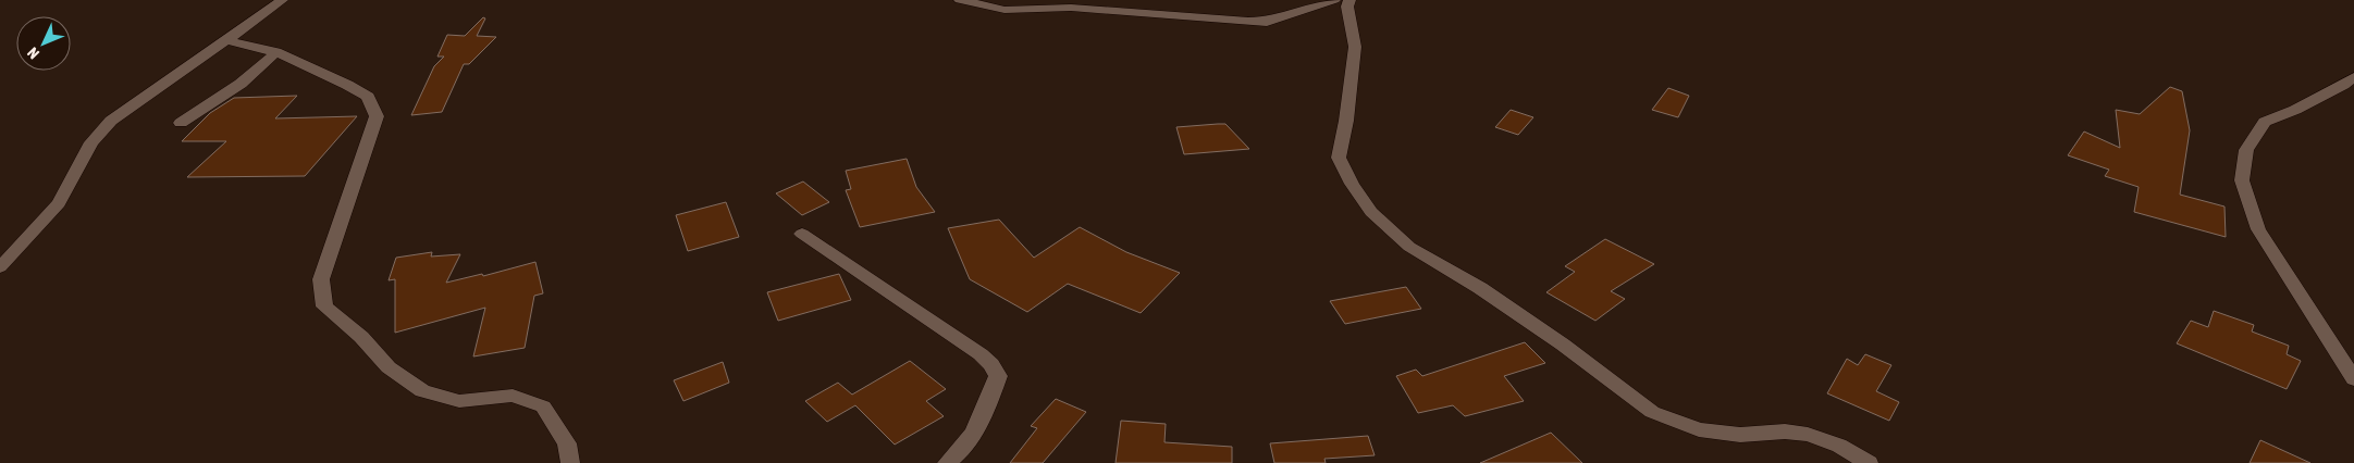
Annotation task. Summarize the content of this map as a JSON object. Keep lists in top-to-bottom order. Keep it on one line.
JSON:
{"north":"bottom left"}
